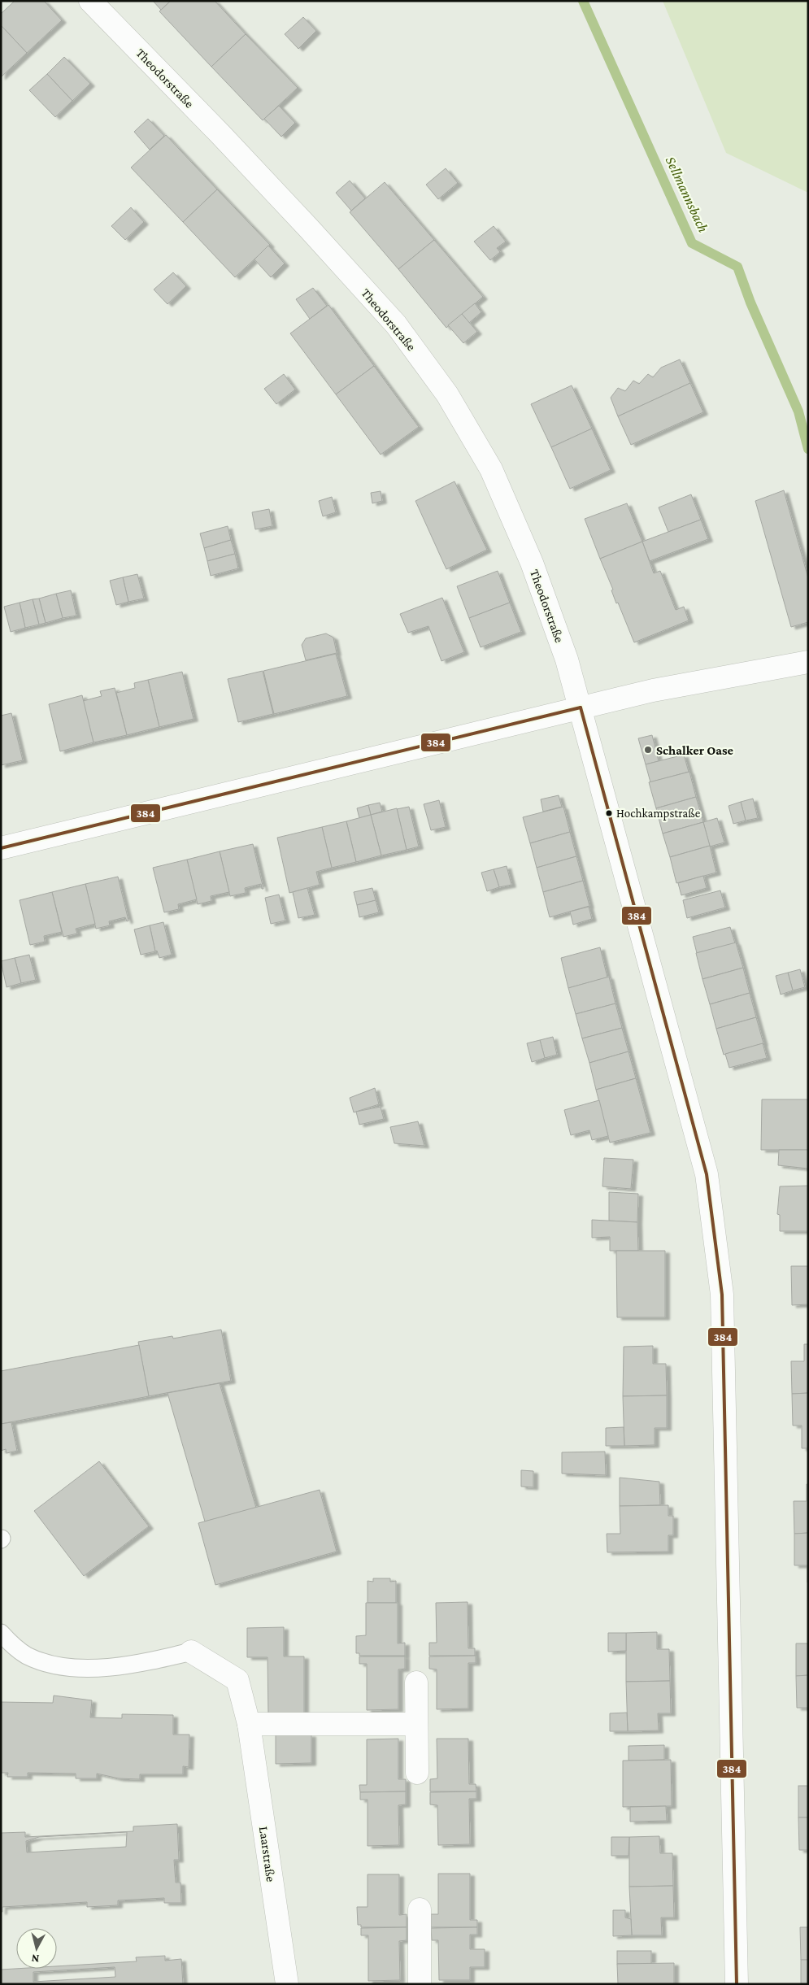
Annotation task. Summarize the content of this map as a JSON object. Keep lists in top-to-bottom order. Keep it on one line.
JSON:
{"streets":{"street":["Theodorstraße","Laarstraße"]},"water":["Sellmannsbach"],"places":["Schalker Oase","Hochkampstraße"],"lines":["transit line 384"],"north":"bottom"}
